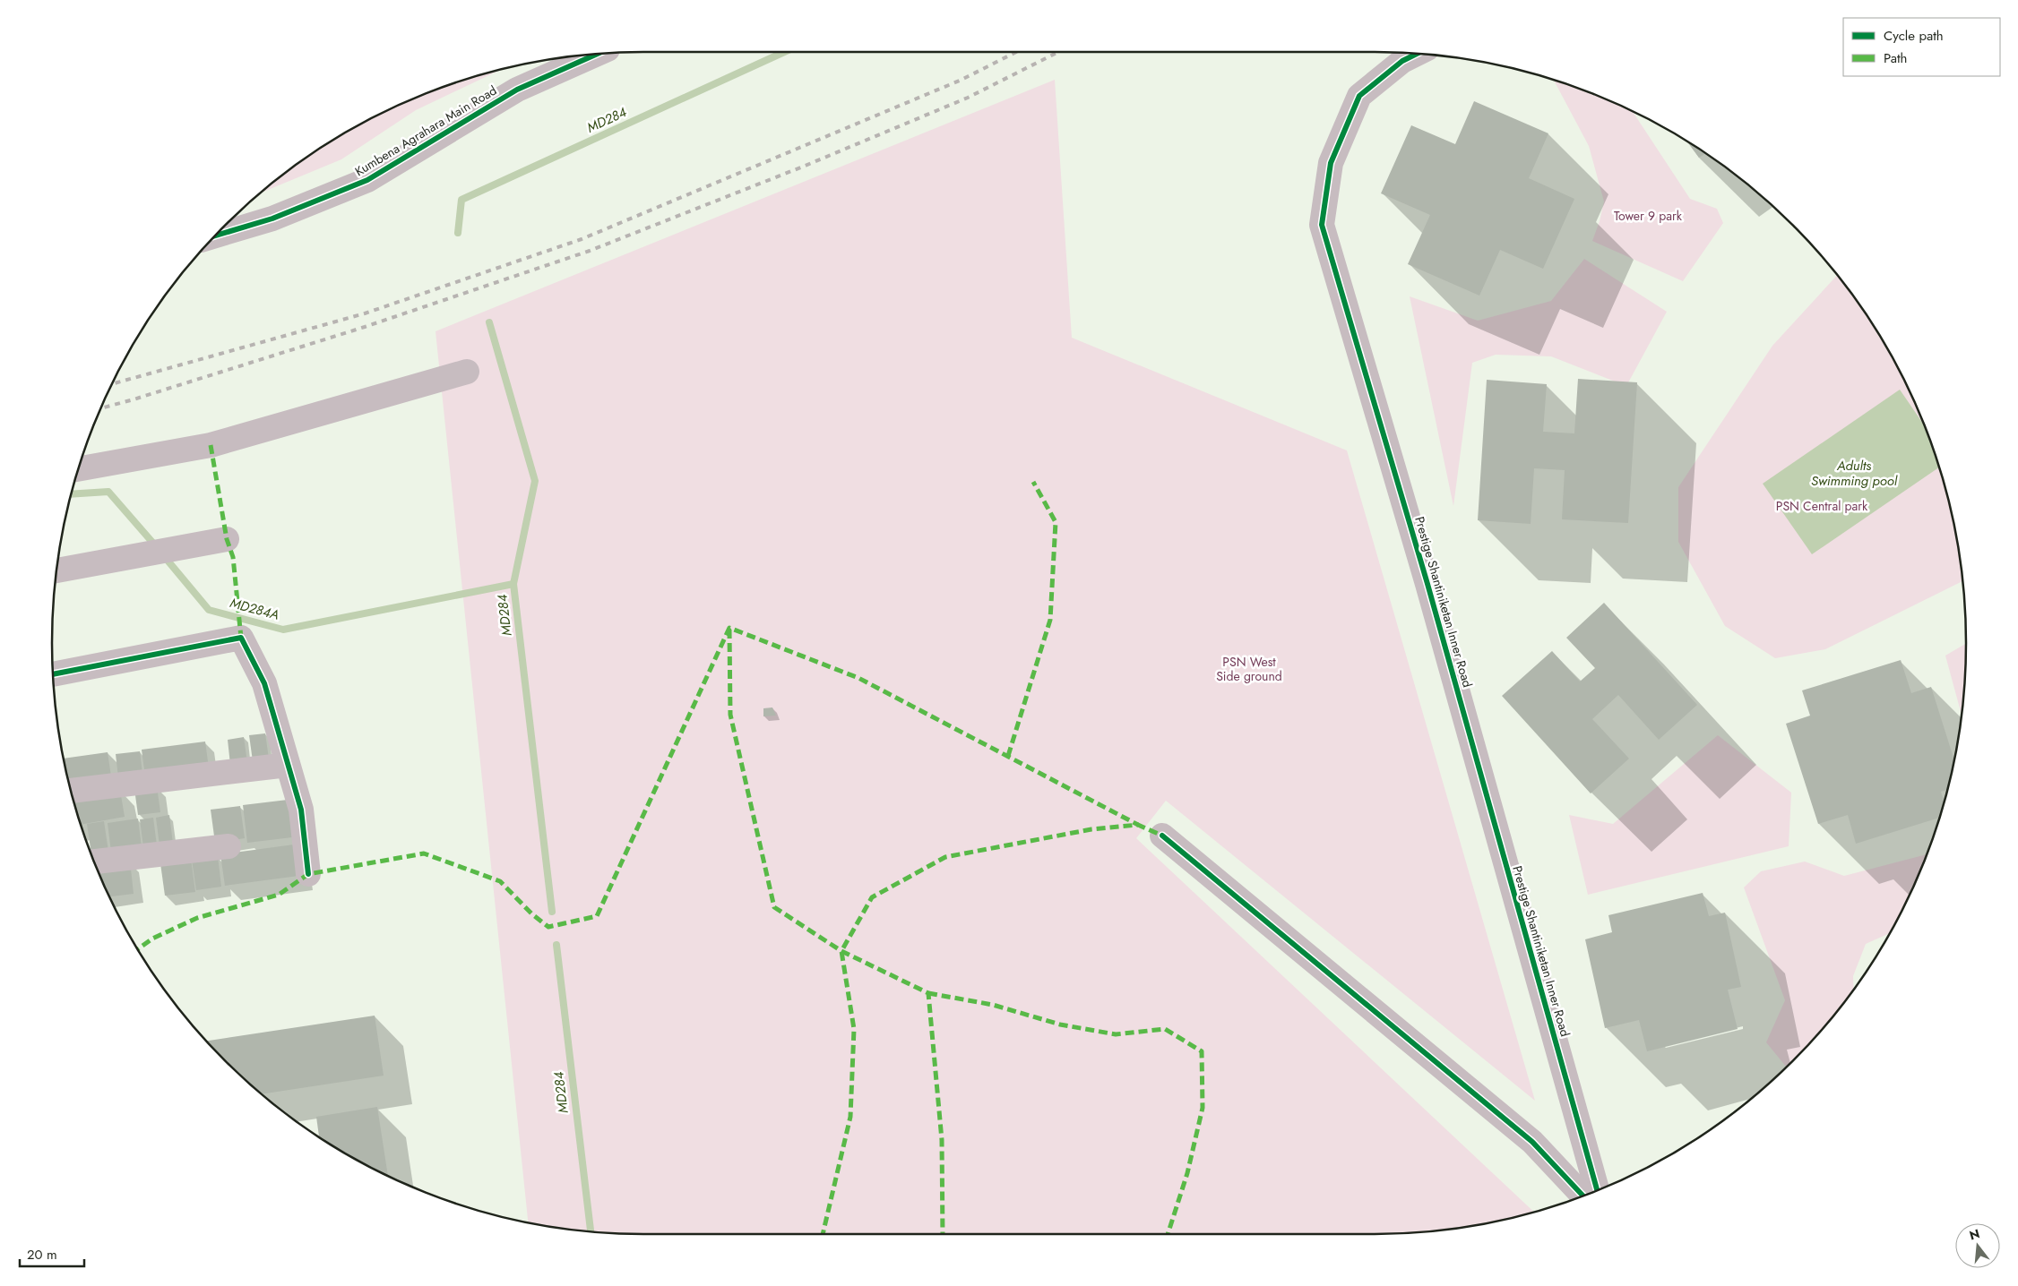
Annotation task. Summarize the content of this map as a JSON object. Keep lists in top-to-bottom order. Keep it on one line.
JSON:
{"streets":{"street":["Kumbena Agrahara Main Road","Prestige Shantiniketan Inner Road"]},"water":["MD284","Adults Swimming pool","MD284A"],"parks":["Tower 9 park","PSN Central park","PSN West Side ground"],"legend":["Cycle path","Path"],"scale_bar":"20 m","north":"top"}
